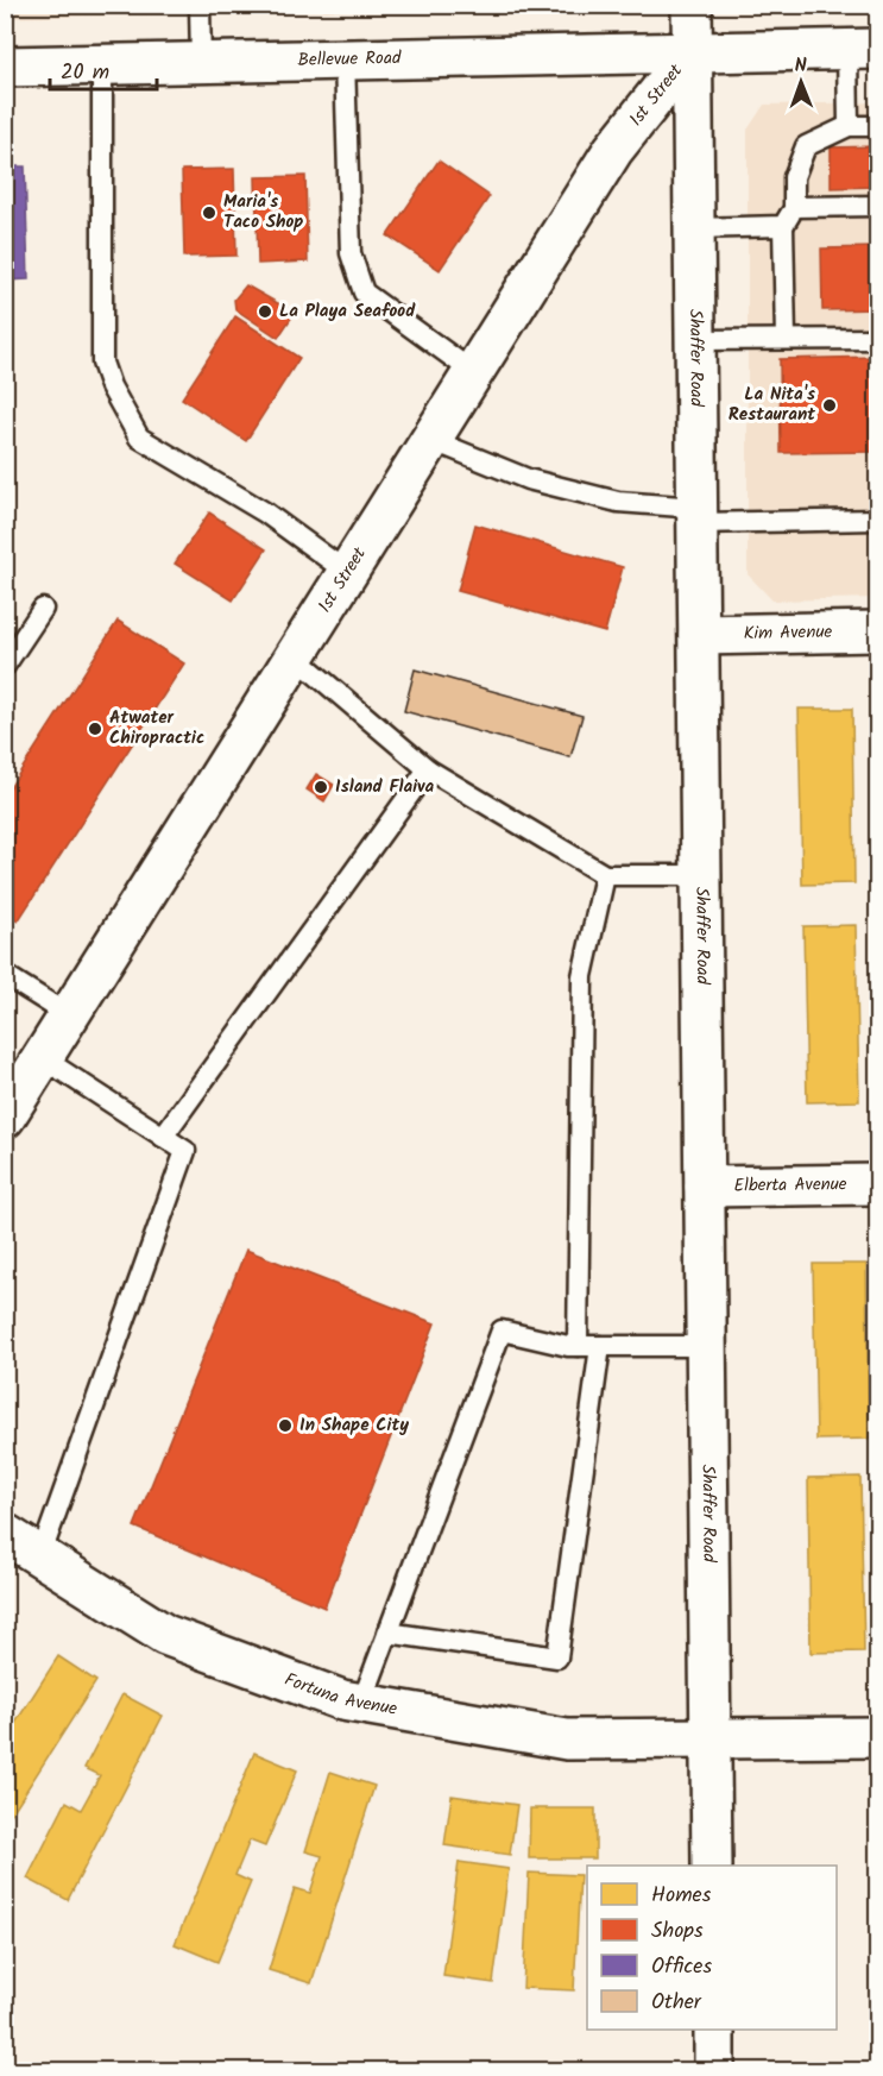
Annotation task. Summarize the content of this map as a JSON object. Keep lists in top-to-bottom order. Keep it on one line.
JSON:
{"streets":{"main road":["Bellevue Road","1st Street","Shaffer Road","Kim Avenue","Elberta Avenue","Fortuna Avenue"]},"crossings":[["Bellevue Road","1st Street"],["Bellevue Road","Shaffer Road"],["1st Street","Shaffer Road"],["Shaffer Road","Kim Avenue"],["Shaffer Road","Elberta Avenue"],["Shaffer Road","Fortuna Avenue"]],"places":["Maria's Taco Shop","La Playa Seafood","La Nita's Restaurant","Atwater Chiropractic","Island Flaiva","In Shape City"],"legend":["Homes","Shops","Offices","Other"],"scale_bar":"20 m","north":"top"}
